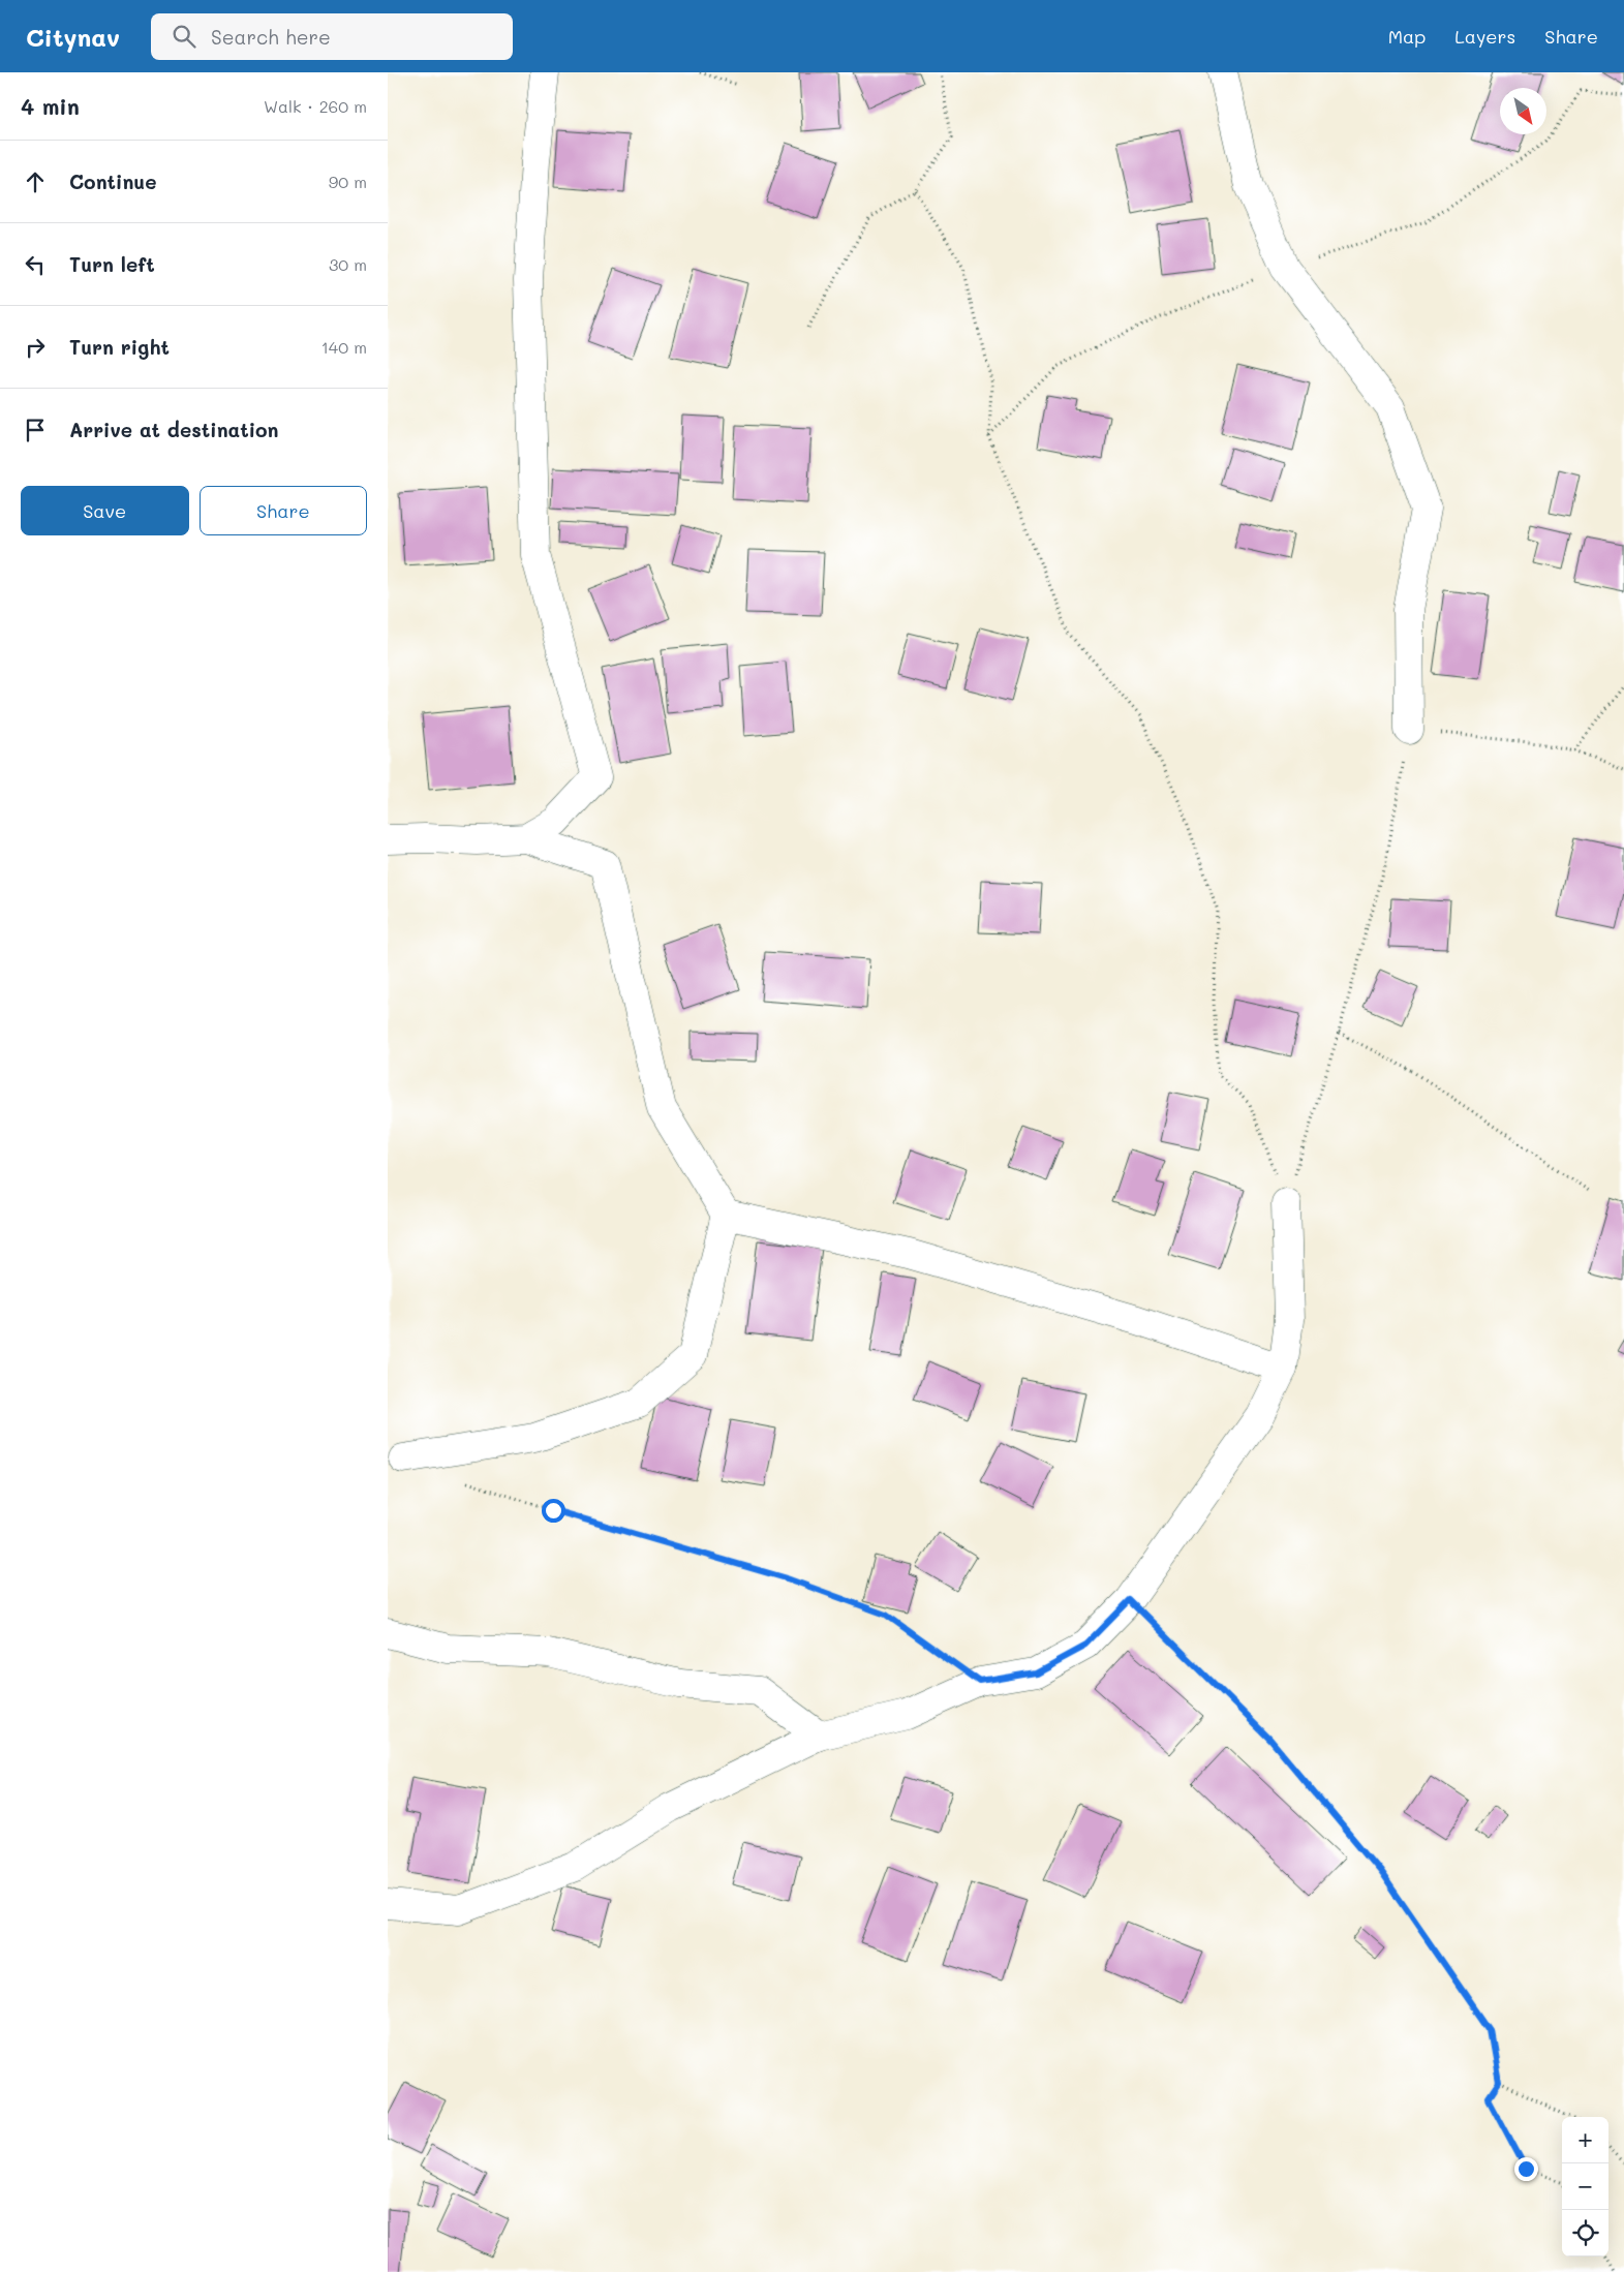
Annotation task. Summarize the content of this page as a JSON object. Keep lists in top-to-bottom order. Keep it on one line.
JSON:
{"north":"bottom right","page":{"header":"Citynav","search":"Search here","nav":["Map","Layers","Share"],"heading":["4 min","Walk · 260 m"],"list":[["Continue","90 m"],["Turn left","30 m"],["Turn right","140 m"],"Arrive at destination"],"buttons":["Save","Share"],"map_buttons":["+","−"]}}
